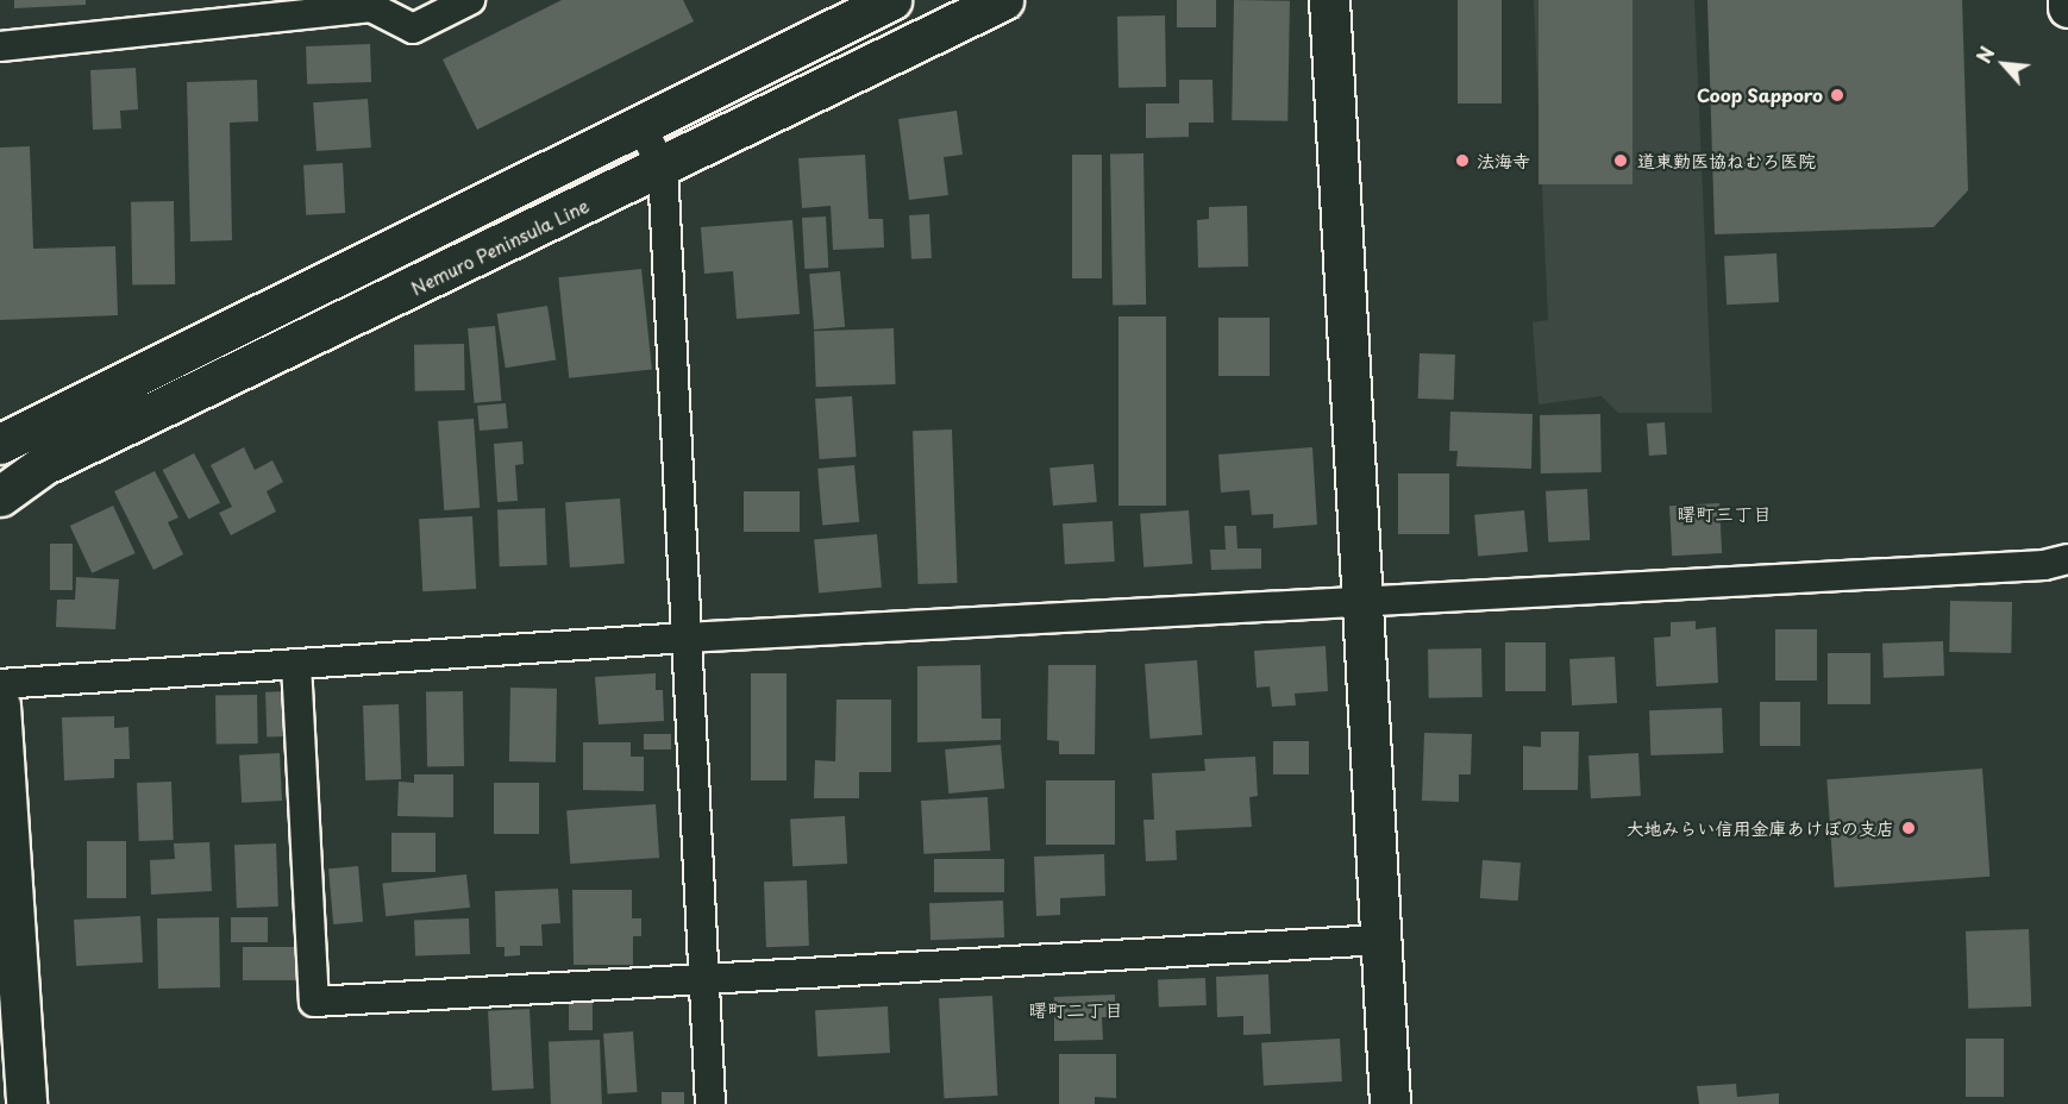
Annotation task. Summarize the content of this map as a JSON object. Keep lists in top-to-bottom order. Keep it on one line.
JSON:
{"streets":{"main road":["Nemuro Peninsula Line"]},"districts":["曙町三丁目","曙町二丁目"],"places":["Coop Sapporo","法海寺","道東勤医協ねむろ医院","大地みらい信用金庫あけぼの支店"],"north":"top left"}
